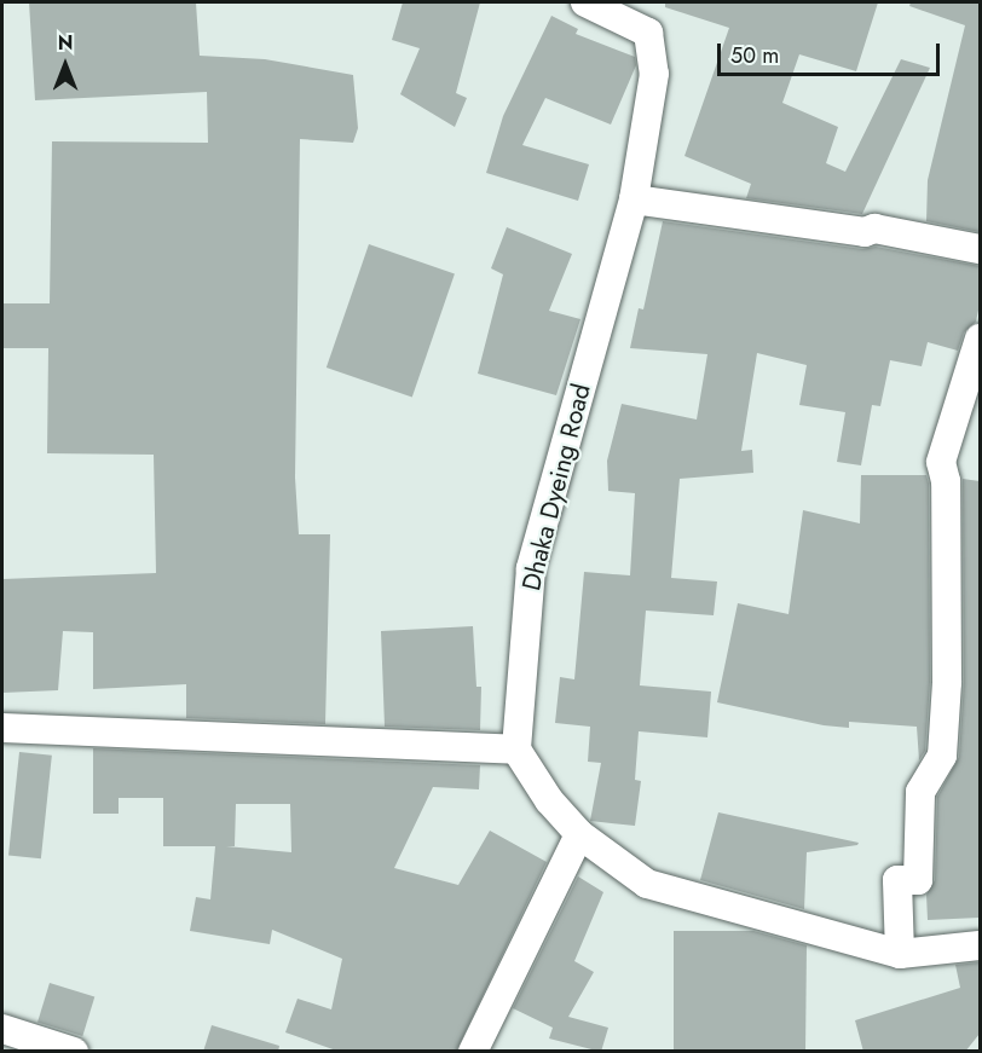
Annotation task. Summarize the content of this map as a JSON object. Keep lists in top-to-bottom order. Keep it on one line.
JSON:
{"streets":{"street":["Dhaka Dyeing Road"]},"scale_bar":"50 m","north":"top"}
